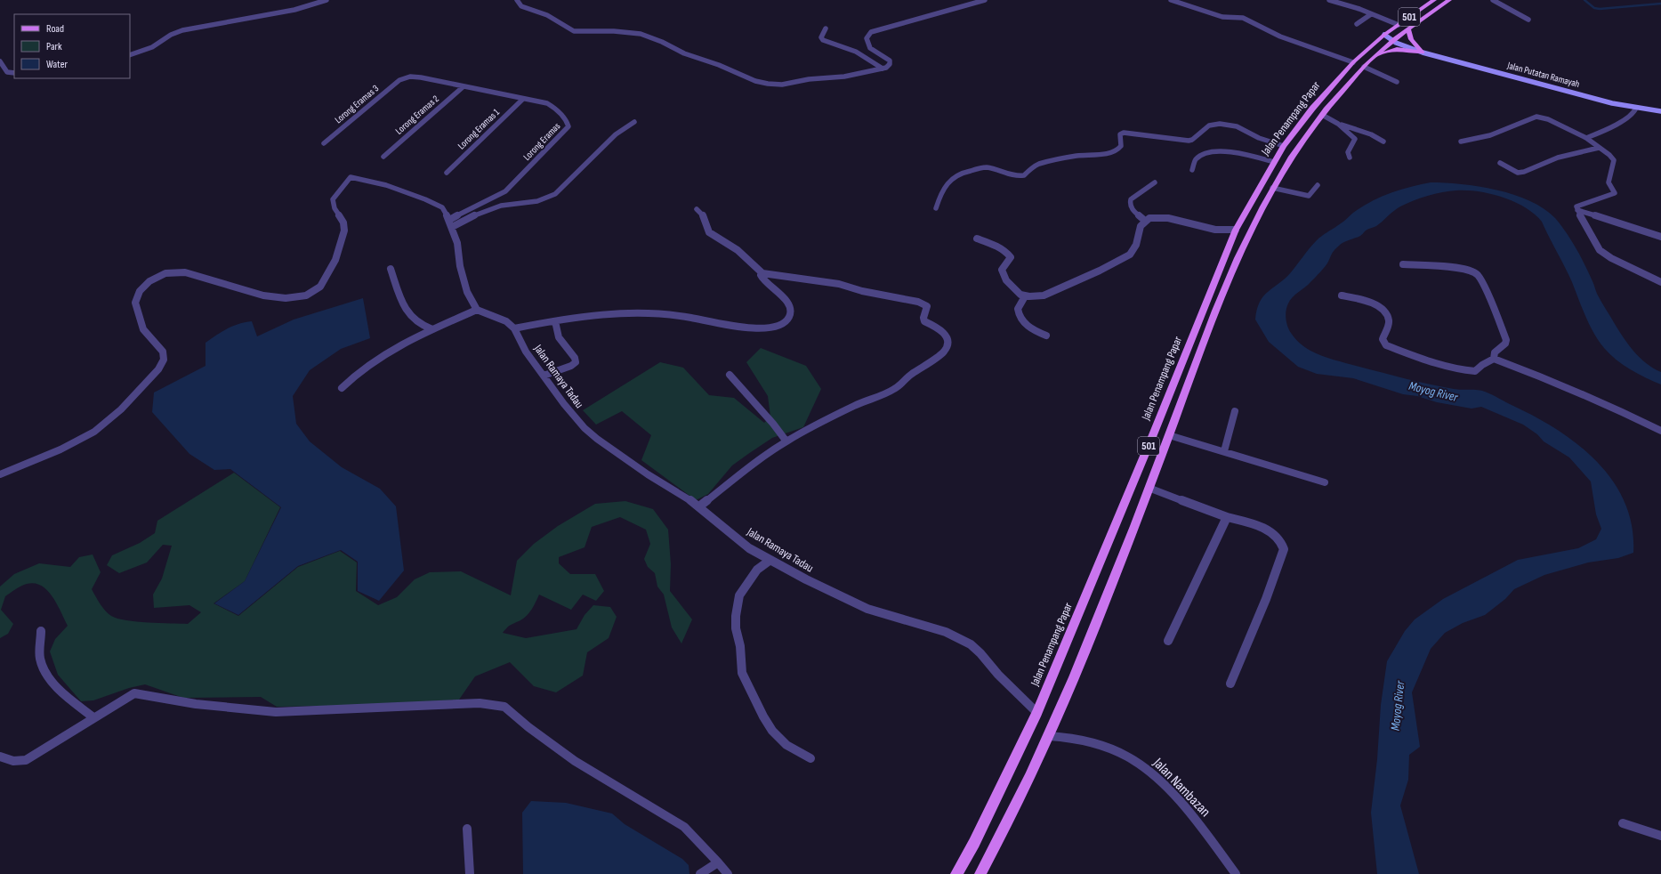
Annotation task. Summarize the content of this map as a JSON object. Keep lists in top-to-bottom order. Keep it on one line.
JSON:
{"streets":{"main road":["501","Jalan Putatan Ramayah","Jalan Penampang Papar"],"street":["Lorong Eramas 3","Lorong Eramas 2","Lorong Eramas 1","Lorong Eramas","Jalan Ramaya Tadau","Jalan Nambazan"]},"crossings":[["Jalan Putatan Ramayah","Jalan Penampang Papar"],["Lorong Eramas 3","Lorong Eramas"],["Lorong Eramas 2","Lorong Eramas"],["Jalan Penampang Papar","Jalan Ramaya Tadau"],["Jalan Penampang Papar","Jalan Nambazan"],["Lorong Eramas 1","Lorong Eramas"]],"water":["Moyog River"],"legend":["Road","Park","Water"]}
